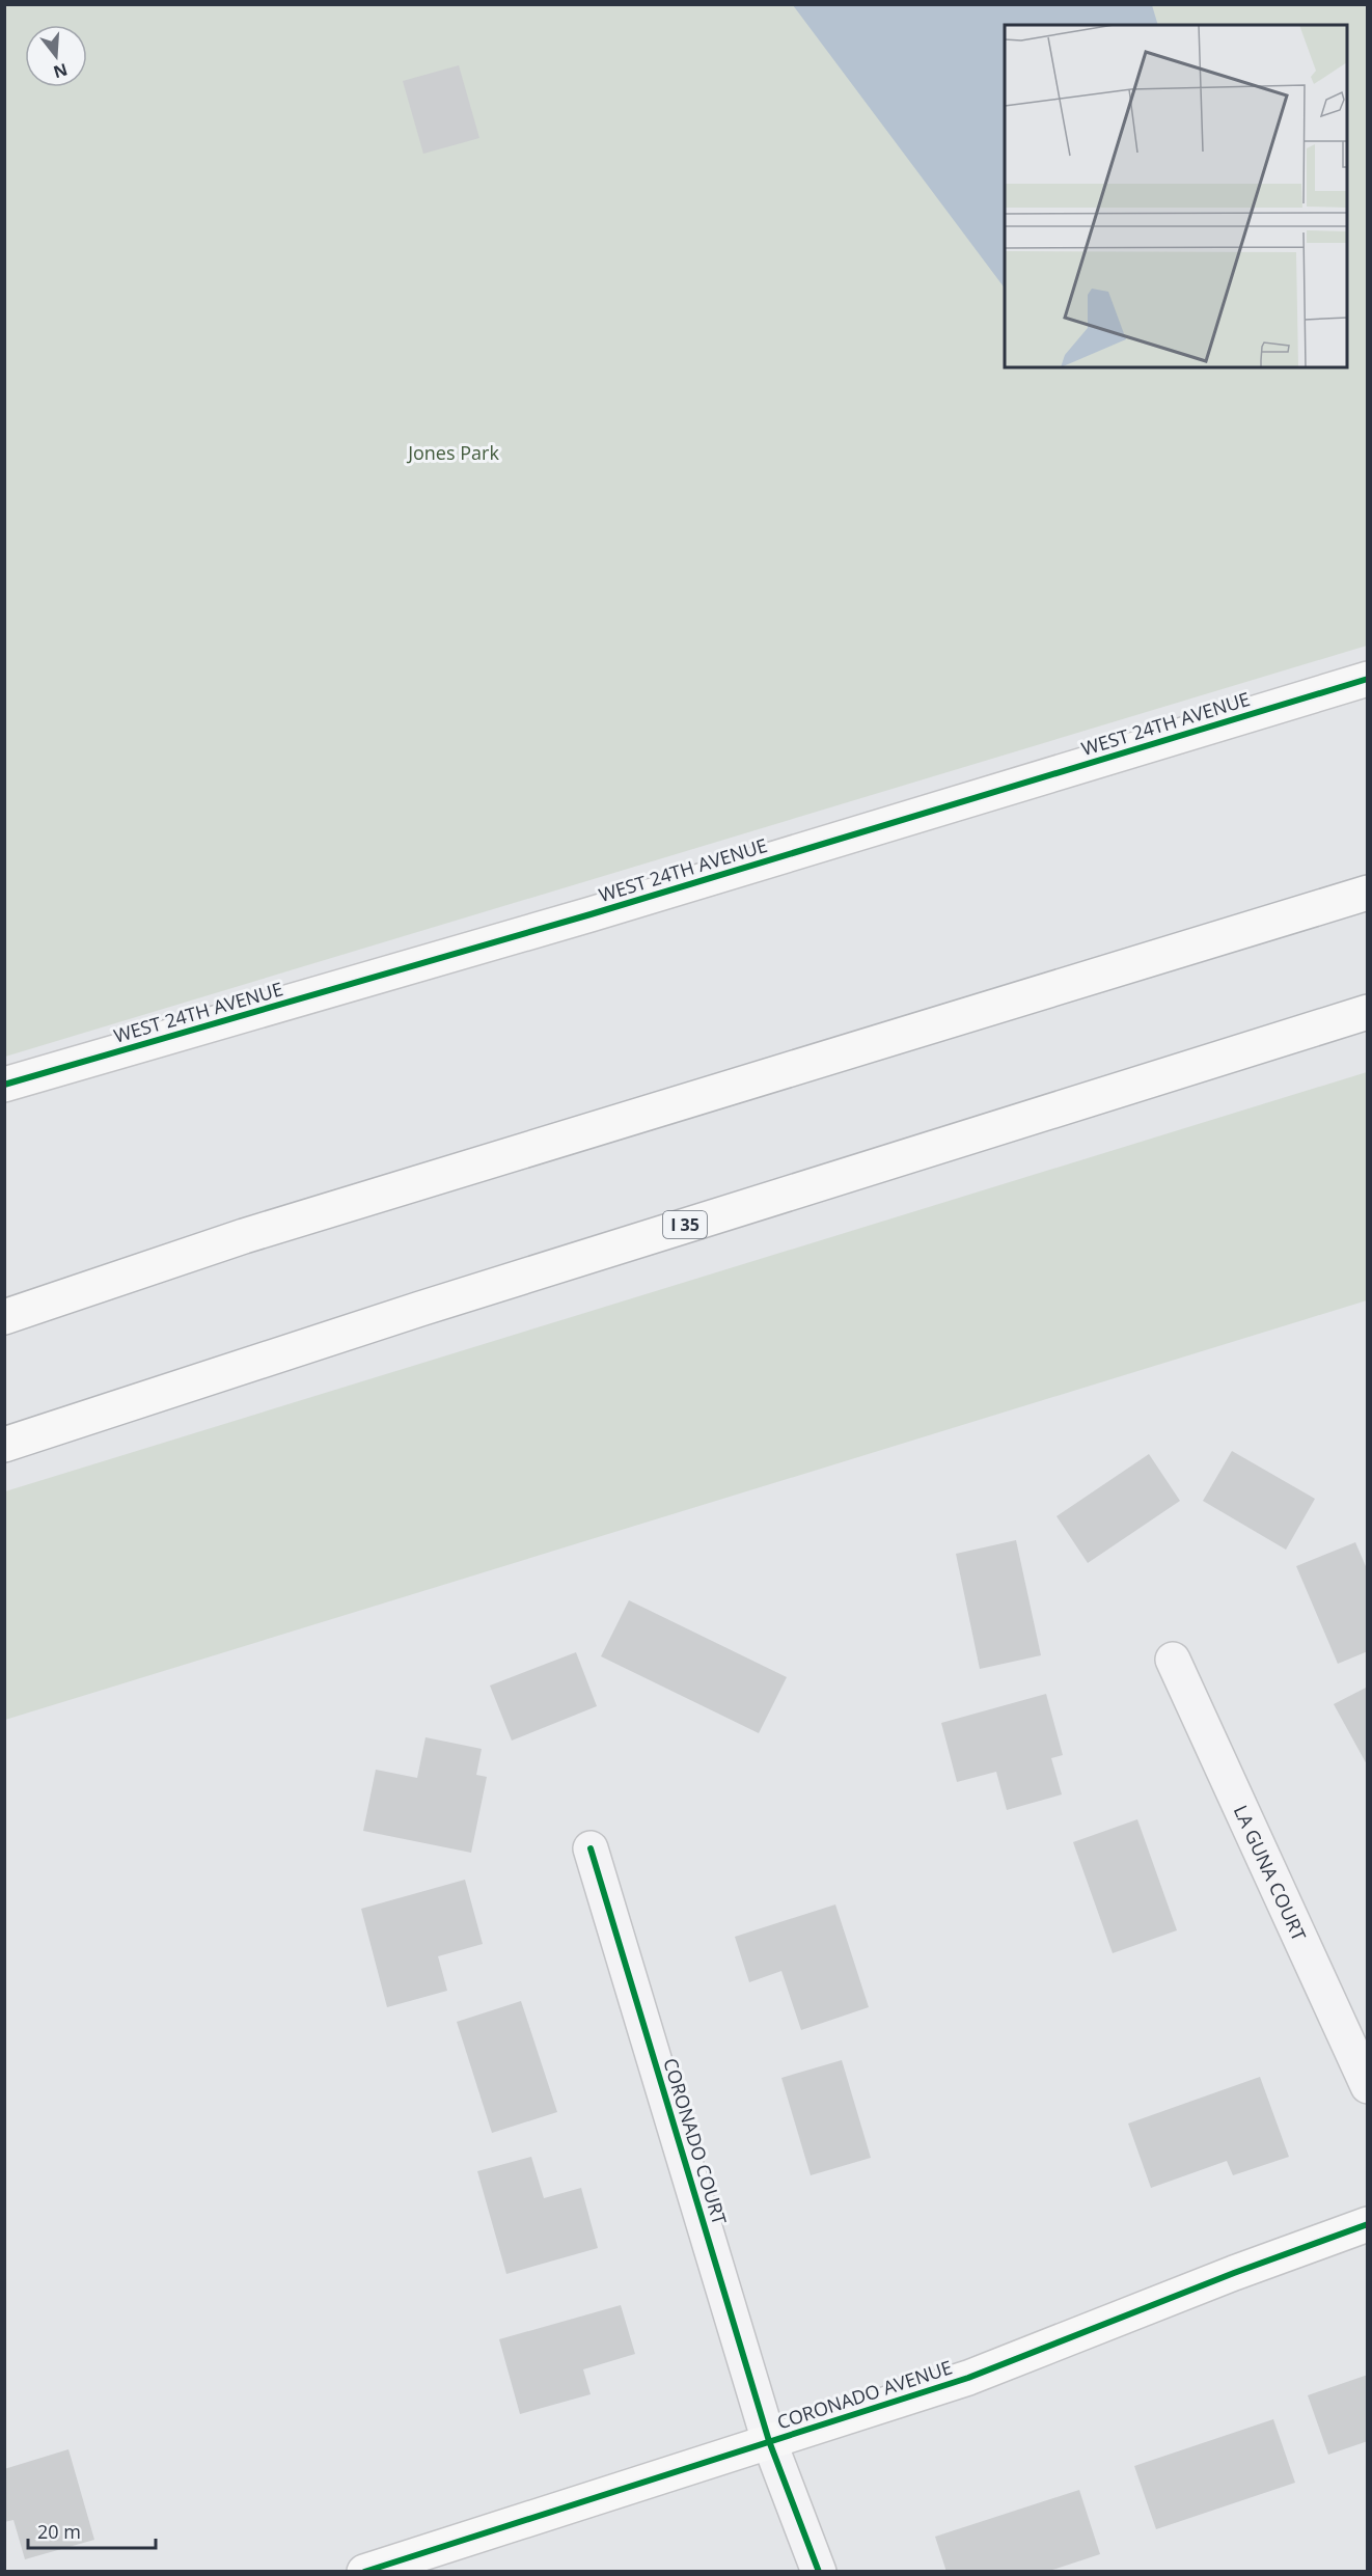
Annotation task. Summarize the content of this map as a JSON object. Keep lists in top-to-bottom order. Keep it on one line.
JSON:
{"streets":{"main road":["WEST 24TH AVENUE","I 35","CORONADO AVENUE"],"street":["LA GUNA COURT","CORONADO COURT"]},"crossings":[["CORONADO COURT","CORONADO AVENUE"]],"parks":["Jones Park"],"scale_bar":"20 m","north":"bottom"}
